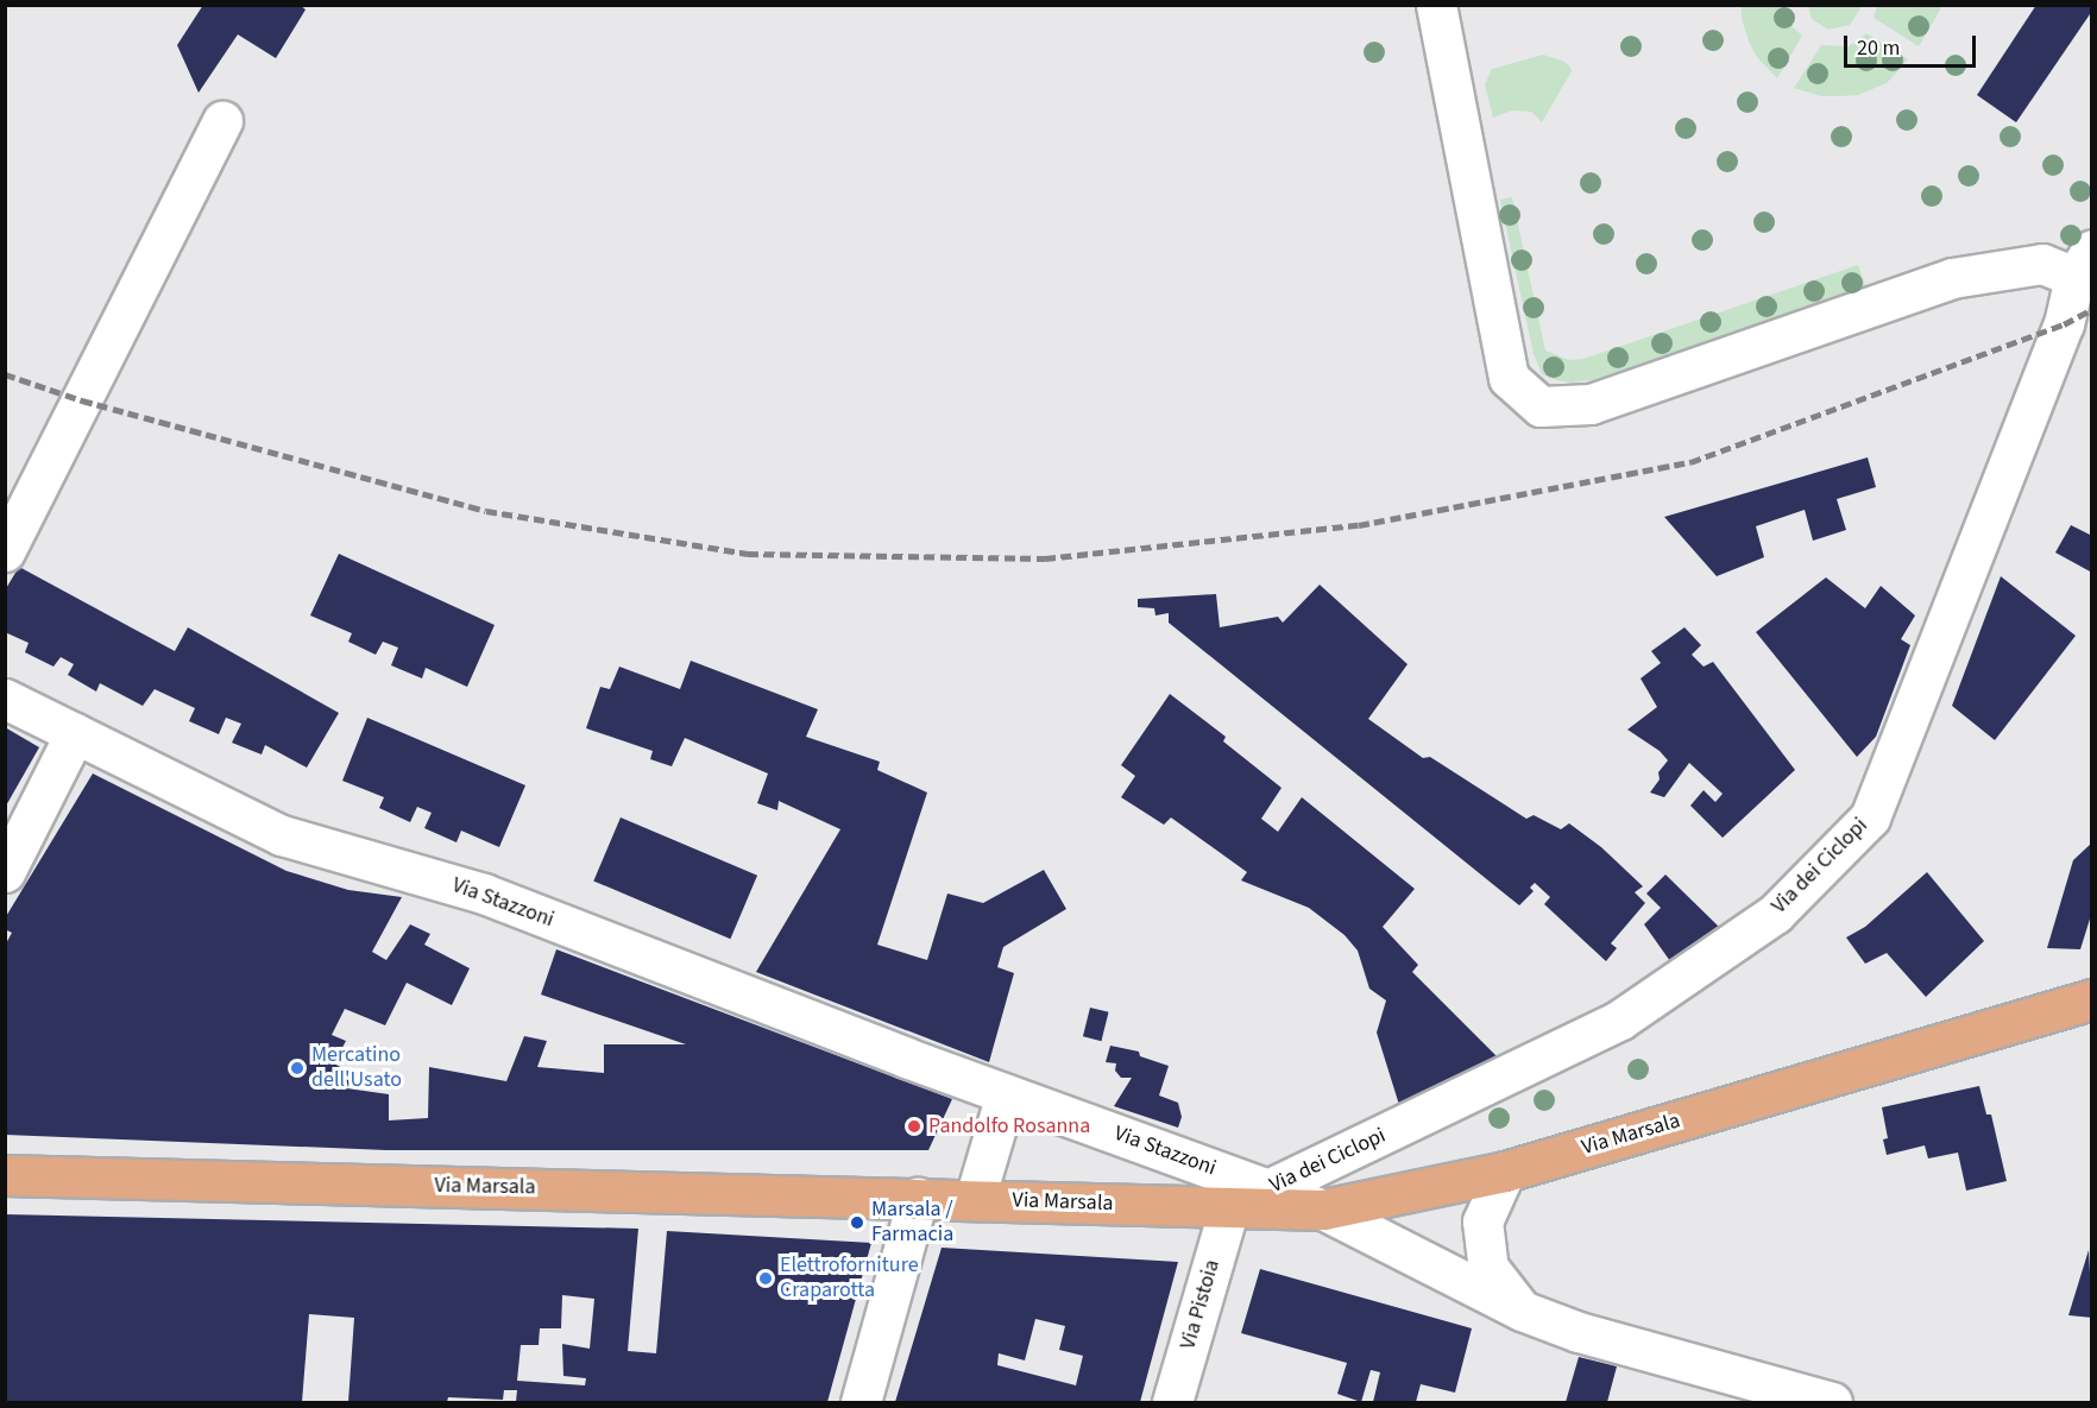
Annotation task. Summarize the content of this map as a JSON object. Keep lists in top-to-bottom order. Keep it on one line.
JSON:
{"streets":{"main road":["Via Marsala"],"street":["Via dei Ciclopi","Via Stazzoni","Via Pistoia"]},"crossings":[["Via dei Ciclopi","Via Stazzoni"],["Via dei Ciclopi","Via Marsala"],["Via dei Ciclopi","Via Pistoia"],["Via Stazzoni","Via Marsala"],["Via Stazzoni","Via Pistoia"],["Via Marsala","Via Pistoia"]],"places":["Mercatino dell'Usato","Pandolfo Rosanna","Marsala / Farmacia","Elettroforniture Craparotta"],"scale_bar":"20 m"}
